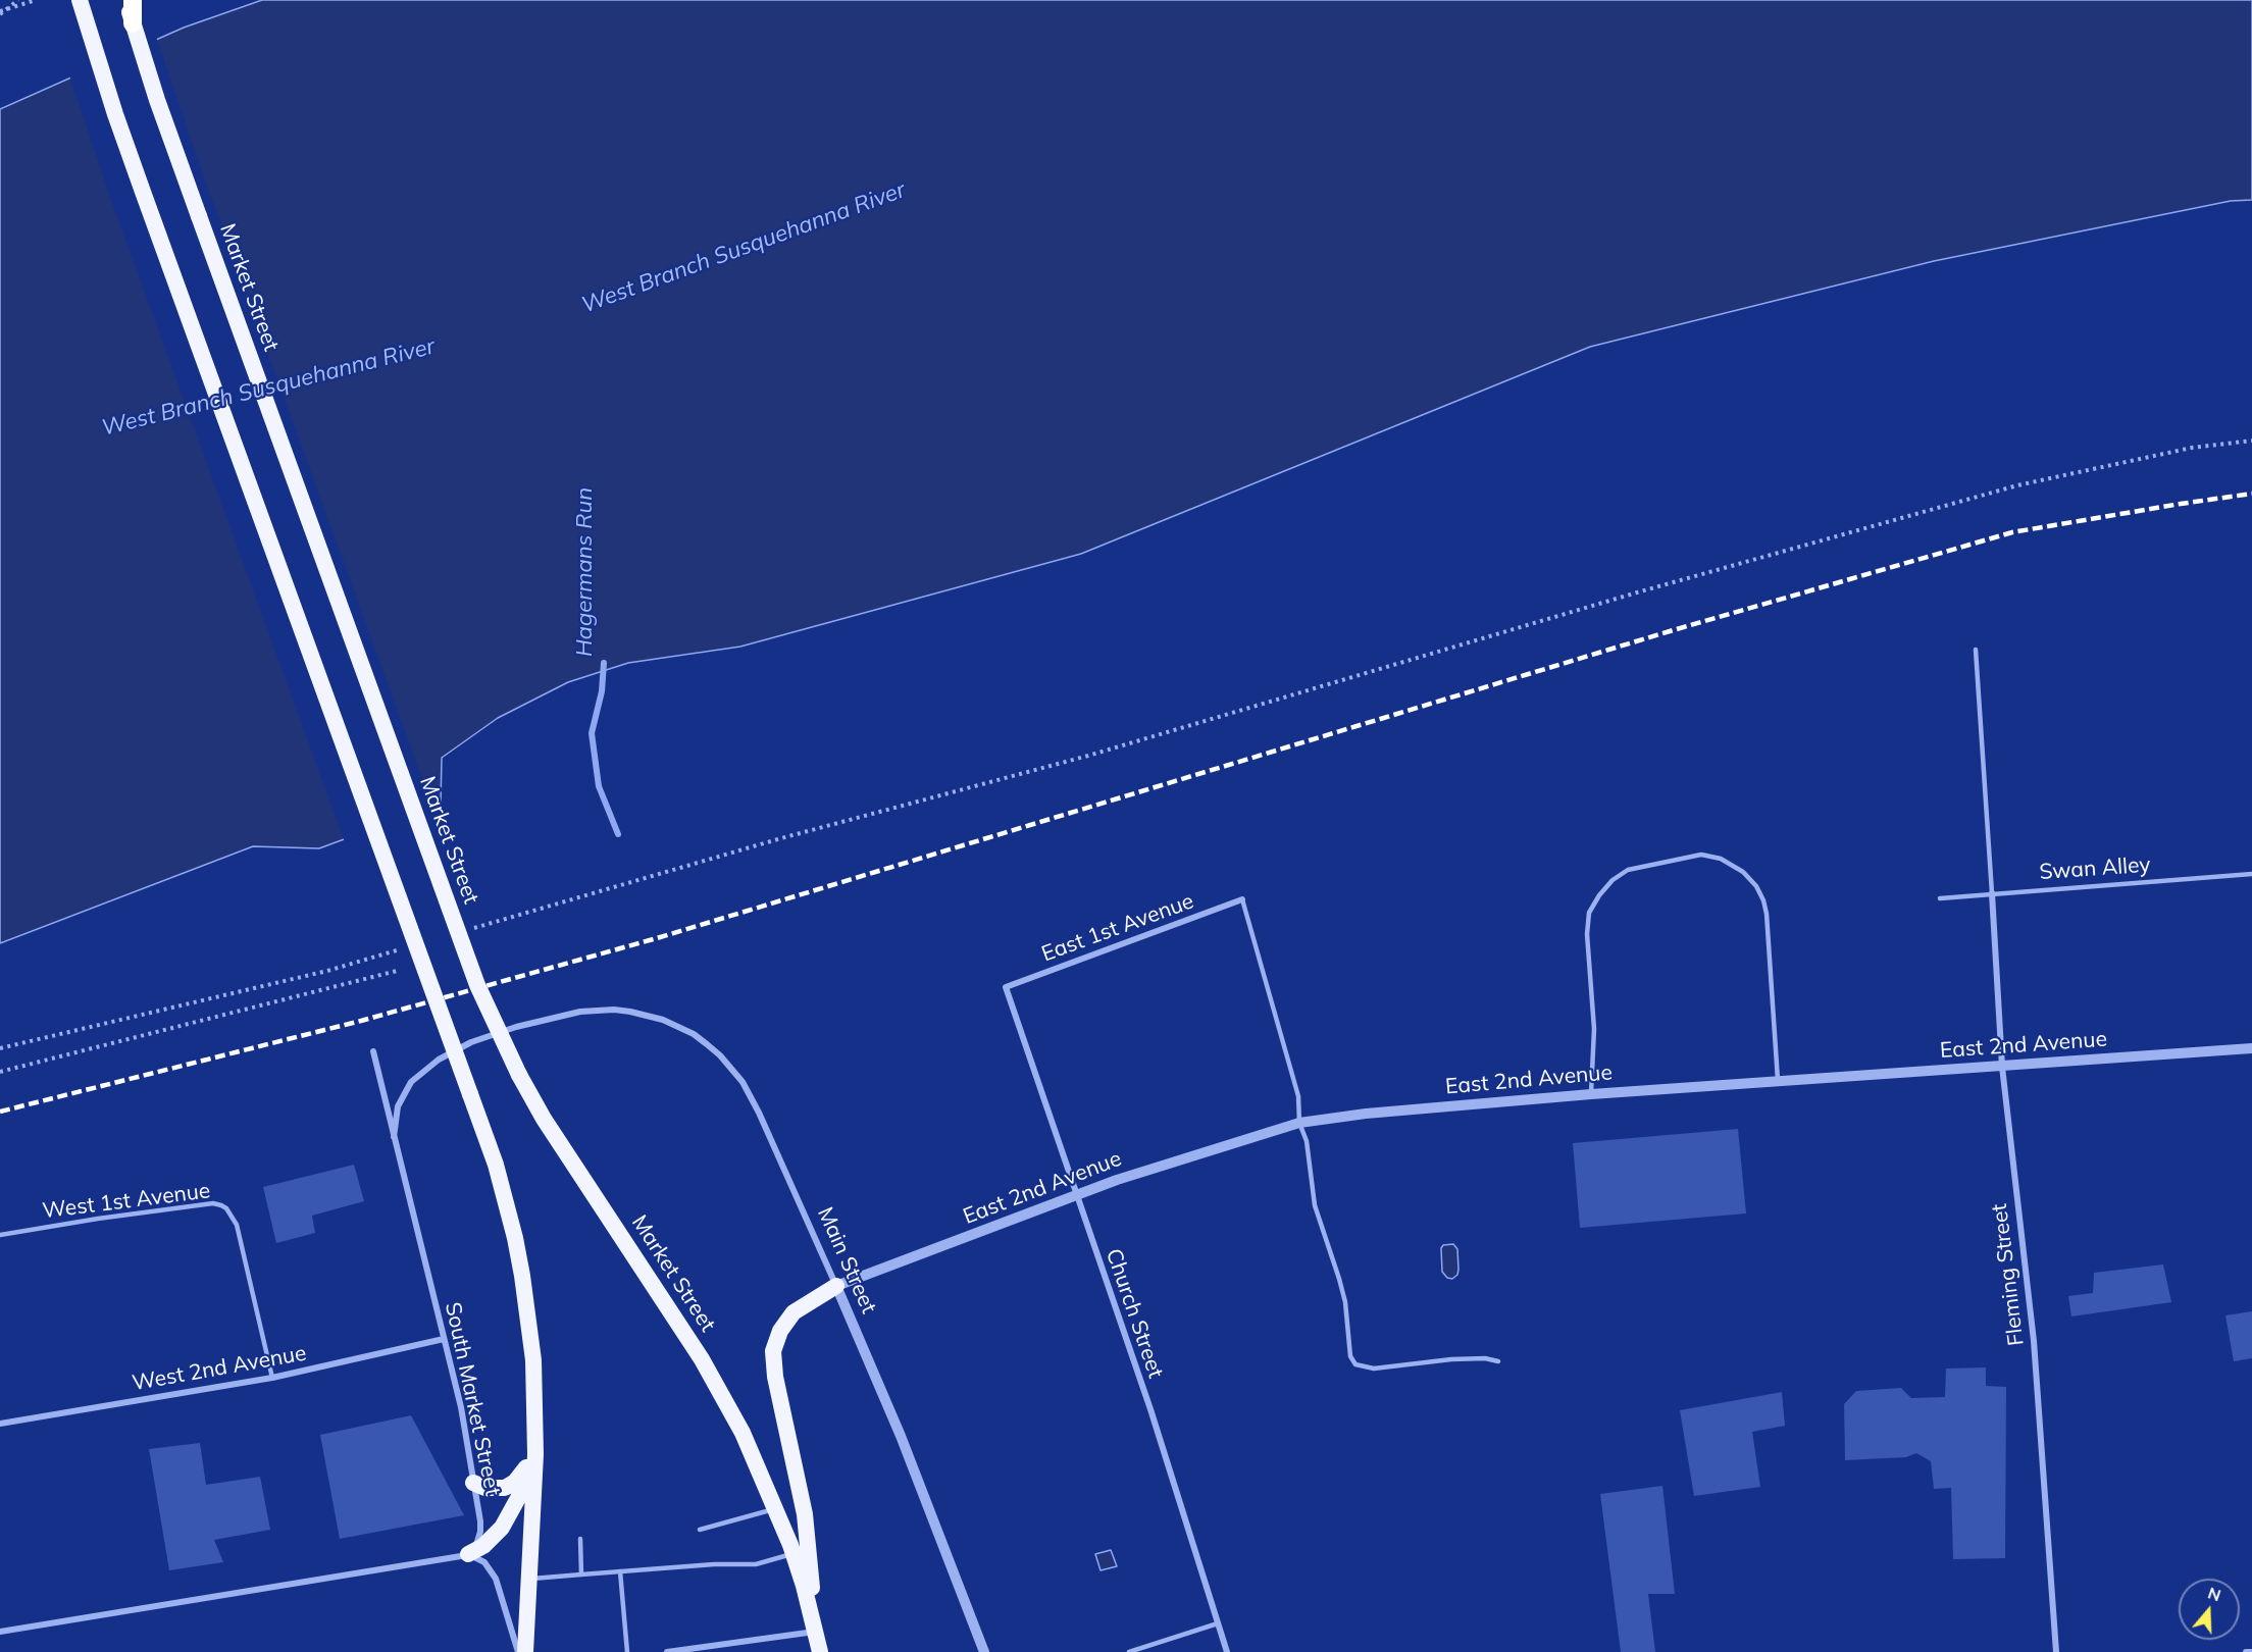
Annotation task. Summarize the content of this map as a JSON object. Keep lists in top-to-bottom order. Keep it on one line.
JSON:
{"streets":{"highway":["Market Street"],"street":["East 1st Avenue","East 2nd Avenue","Main Street","Fleming Street","Church Street","West 2nd Avenue","South Market Street"],"lane":["Swan Alley","West 1st Avenue"]},"crossings":[["Swan Alley","Fleming Street"],["East 1st Avenue","Church Street"],["East 2nd Avenue","Main Street"],["East 2nd Avenue","Fleming Street"],["East 2nd Avenue","Church Street"],["West 1st Avenue","West 2nd Avenue"],["Main Street","South Market Street"],["West 2nd Avenue","South Market Street"]],"water":["West Branch Susquehanna River","Hagermans Run"],"north":"top"}
